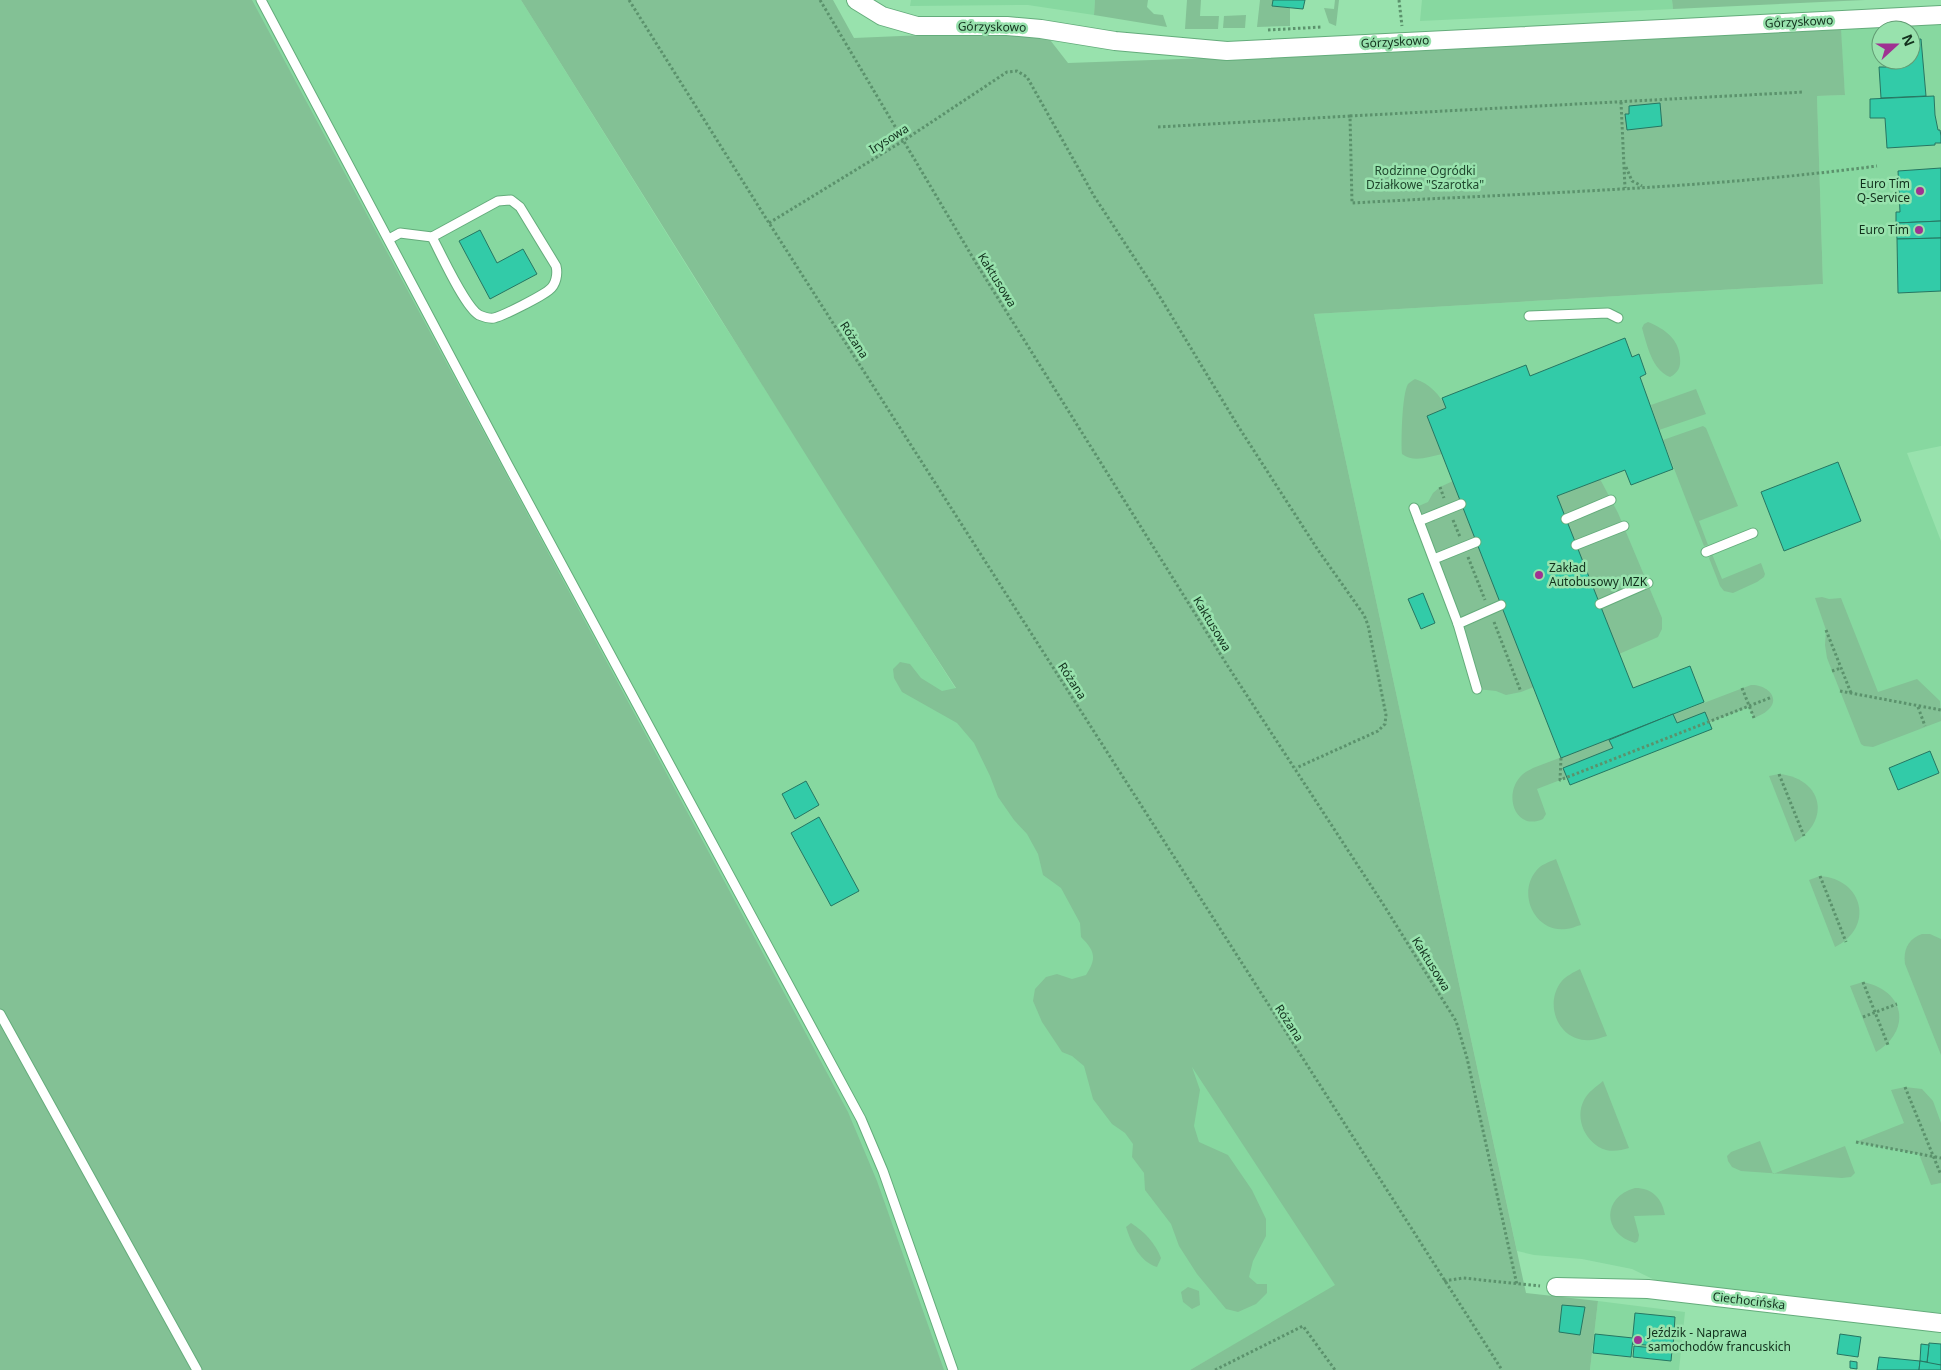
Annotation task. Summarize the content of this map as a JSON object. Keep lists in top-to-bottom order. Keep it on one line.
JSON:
{"streets":{"street":["Górzyskowo","Ciechocińska"],"path":["Irysowa","Kaktusowa","Różana"]},"crossings":[["Irysowa","Kaktusowa"],["Irysowa","Różana"]],"parks":["Rodzinne Ogródki Działkowe \"Szarotka\""],"places":["Euro Tim Q-Service","Euro Tim","Zakład Autobusowy MZK","Jeździk - Naprawa samochodów francuskich"],"north":"right"}
